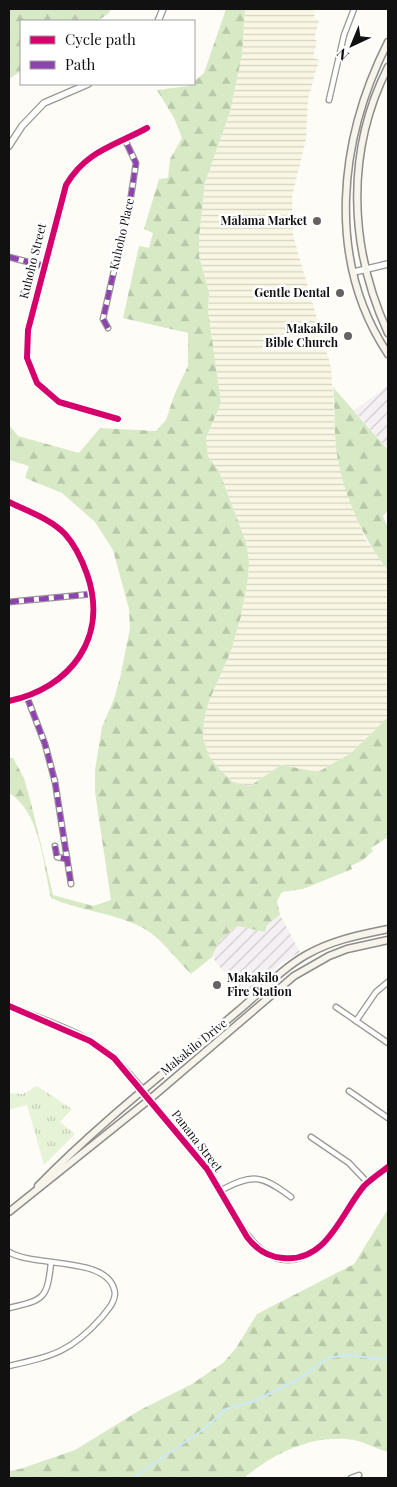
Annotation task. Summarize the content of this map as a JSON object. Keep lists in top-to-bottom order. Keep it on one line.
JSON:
{"streets":{"main road":["Makakilo Drive"],"street":["Kuhoho Place","Kuhoho Street","Panana Street"]},"crossings":[["Kuhoho Place","Kuhoho Street"],["Makakilo Drive","Panana Street"]],"places":["Mālama Market","Gentle Dental","Makakilo Bible Church","Makakilo Fire Station"],"legend":["Cycle path","Path"],"north":"bottom left"}
